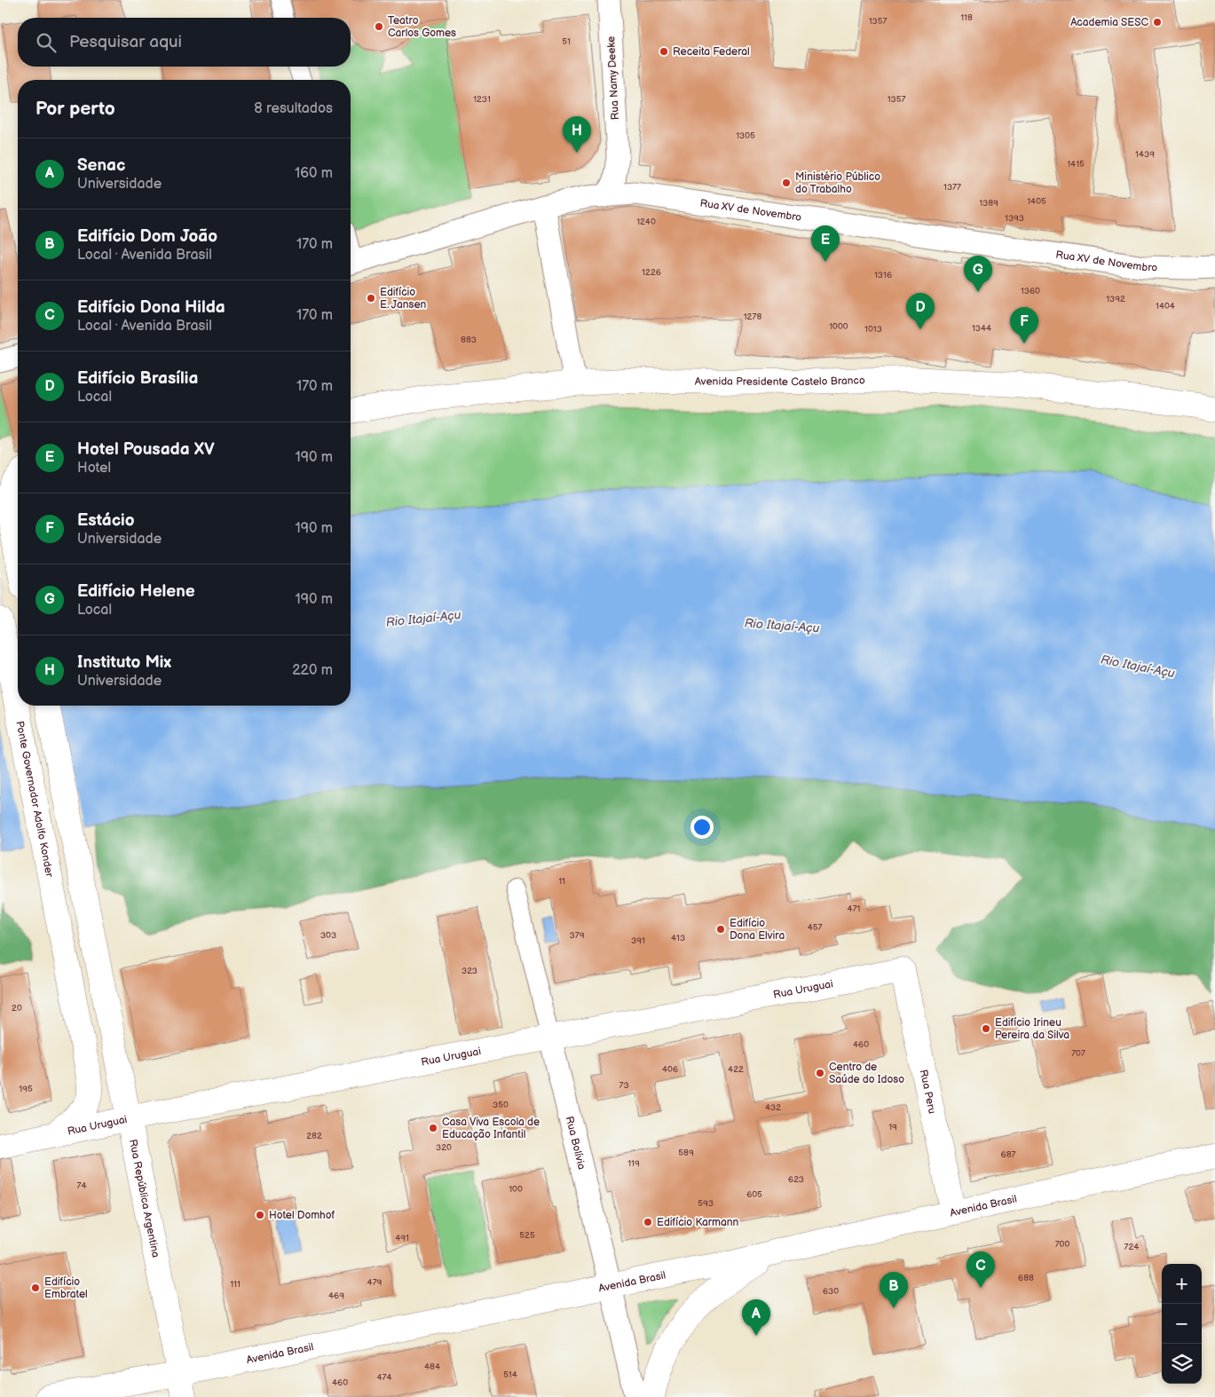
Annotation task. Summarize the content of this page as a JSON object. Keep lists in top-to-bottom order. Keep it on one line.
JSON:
{"streets":{"main road":["Avenida Presidente Castelo Branco","Ponte Governador Adolfo Konder","Rua Uruguai","Rua Peru","Rua República Argentina","Avenida Brasil"],"street":["Rua Namy Deeke","Rua XV de Novembro","Rua Bolívia"]},"crossings":[["Rua Namy Deeke","Rua XV de Novembro"],["Ponte Governador Adolfo Konder","Rua Uruguai"],["Rua Uruguai","Rua Peru"],["Rua Uruguai","Rua Bolívia"],["Rua Uruguai","Rua República Argentina"],["Rua Peru","Avenida Brasil"],["Rua Bolívia","Avenida Brasil"],["Rua República Argentina","Avenida Brasil"]],"water":["Rio Itajaí-Açu"],"places":["Academia SESC","Teatro Carlos Gomes","Receita Federal","Ministério Público do Trabalho","Edifício E. Jansen","Edifício Dona Elvira","Edifício Irineu Pereira da Silva","Centro de Saúde do Idoso","Casa Viva Escola de Educação Infantil","Hotel Domhof","Edifício Karmann","Edifício Embratel"],"house_numbers":["118","1357","51","1231","1357","1305","1439","1415","1377","1405","1389","1393","1240","1226","1316","1360","1392","1404","1278","1000","1344","1013","883","11","471","457","303","379","413","391","323","20","460","707","406","422","73","195","350","432","19","282","320","589","687","119","623","74","100","605","593","525","491","700","724","688","479","111","630","469","484","514","474","460"],"page":{"search":"Pesquisar aqui","heading":["Por perto","8 resultados"],"pins":["H","E","G","D","F","C","B","A"],"list":[{"mark":"A","name":"Senac","note":"Universidade","value":"160 m"},{"mark":"B","name":"Edifício Dom João","note":"Local · Avenida Brasil","value":"170 m"},{"mark":"C","name":"Edifício Dona Hilda","note":"Local · Avenida Brasil","value":"170 m"},{"mark":"D","name":"Edifício Brasília","note":"Local","value":"170 m"},{"mark":"E","name":"Hotel Pousada XV","note":"Hotel","value":"190 m"},{"mark":"F","name":"Estácio","note":"Universidade","value":"190 m"},{"mark":"G","name":"Edifício Helene","note":"Local","value":"190 m"},{"mark":"H","name":"Instituto Mix","note":"Universidade","value":"220 m"}],"map_buttons":["+","−"]}}
